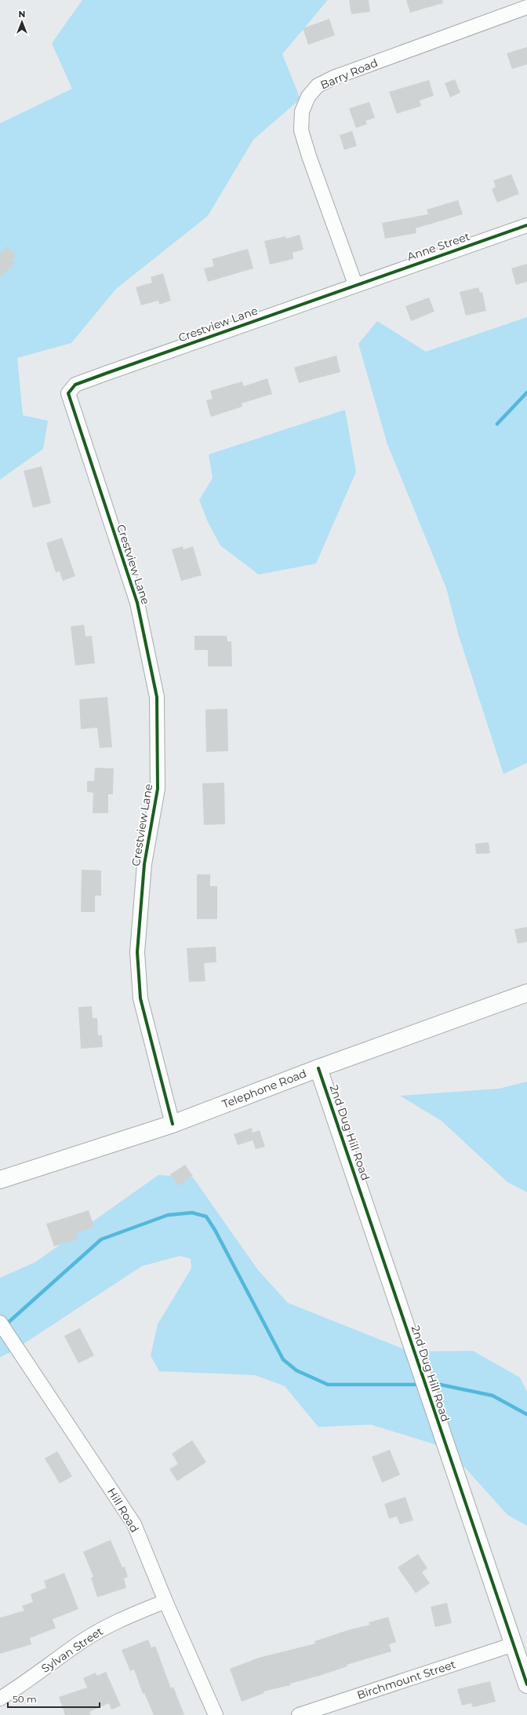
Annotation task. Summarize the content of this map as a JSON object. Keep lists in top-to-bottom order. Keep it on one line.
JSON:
{"streets":{"street":["Barry Road","Anne Street","Crestview Lane","Telephone Road","2nd Dug Hill Road","Hill Road","Sylvan Street","Birchmount Street"]},"crossings":[["Barry Road","Anne Street"],["Barry Road","Crestview Lane"],["Anne Street","Crestview Lane"],["Crestview Lane","Telephone Road"],["Telephone Road","2nd Dug Hill Road"],["2nd Dug Hill Road","Birchmount Street"],["Hill Road","Sylvan Street"]],"scale_bar":"50 m","north":"top"}
